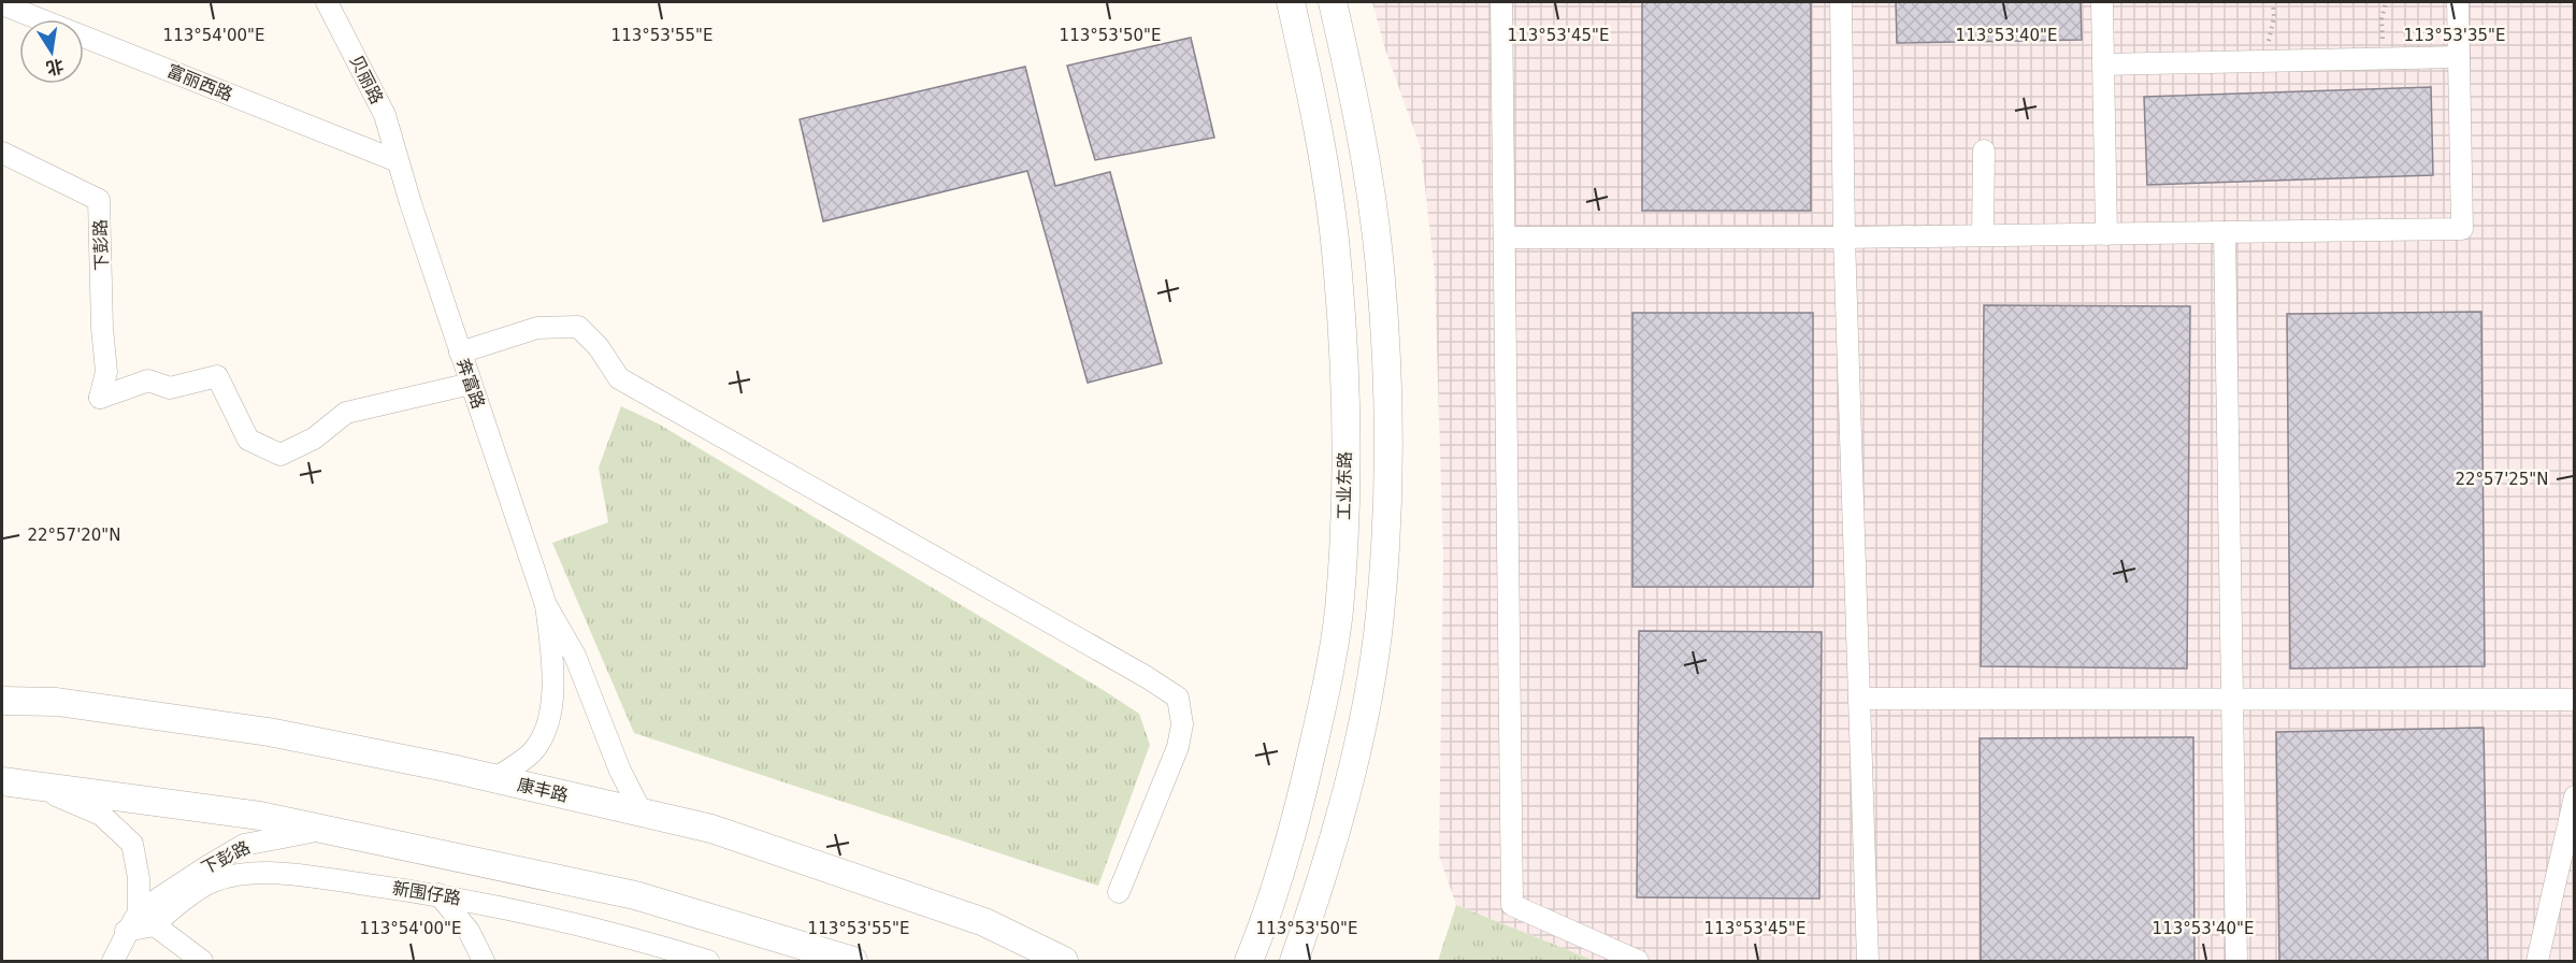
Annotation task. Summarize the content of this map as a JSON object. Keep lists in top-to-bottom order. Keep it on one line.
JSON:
{"streets":{"main road":["工业东路","康丰路"],"street":["贝丽路","富丽西路","下彭路","奔富路","新围仔路"]},"crossings":[["贝丽路","富丽西路"],["贝丽路","奔富路"],["富丽西路","奔富路"],["下彭路","奔富路"]],"north":"bottom","coordinates":["113°54'00\"E","113°53'55\"E","113°53'50\"E","113°53'45\"E","113°53'40\"E","113°53'35\"E","22°57'25\"N","22°57'20\"N"]}
